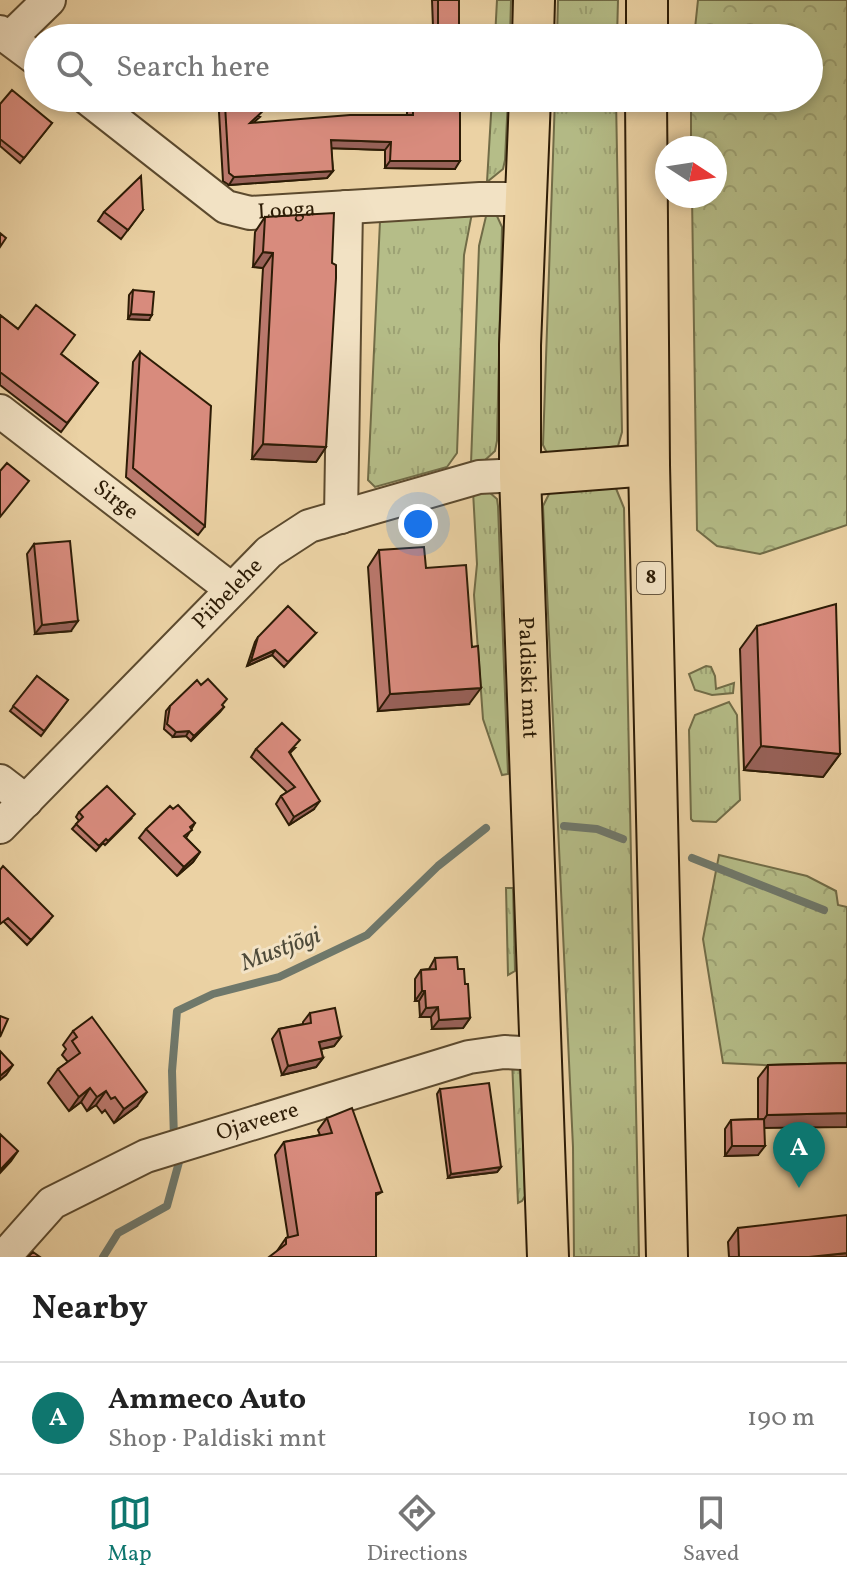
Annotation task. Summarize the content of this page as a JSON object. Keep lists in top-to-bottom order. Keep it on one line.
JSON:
{"streets":{"main road":["8","Paldiski mnt"],"street":["Looga","Sirge","Piibelehe","Ojaveere"]},"crossings":[["Looga","Paldiski mnt"],["Sirge","Piibelehe"],["Piibelehe","Paldiski mnt"],["Paldiski mnt","Ojaveere"]],"water":["Mustjõgi"],"north":"right","page":{"search":"Search here","pins":"A","heading":"Nearby","list":[{"mark":"A","name":"Ammeco Auto","note":"Shop · Paldiski mnt","value":"190 m"}],"nav":["Map","Directions","Saved"]}}
